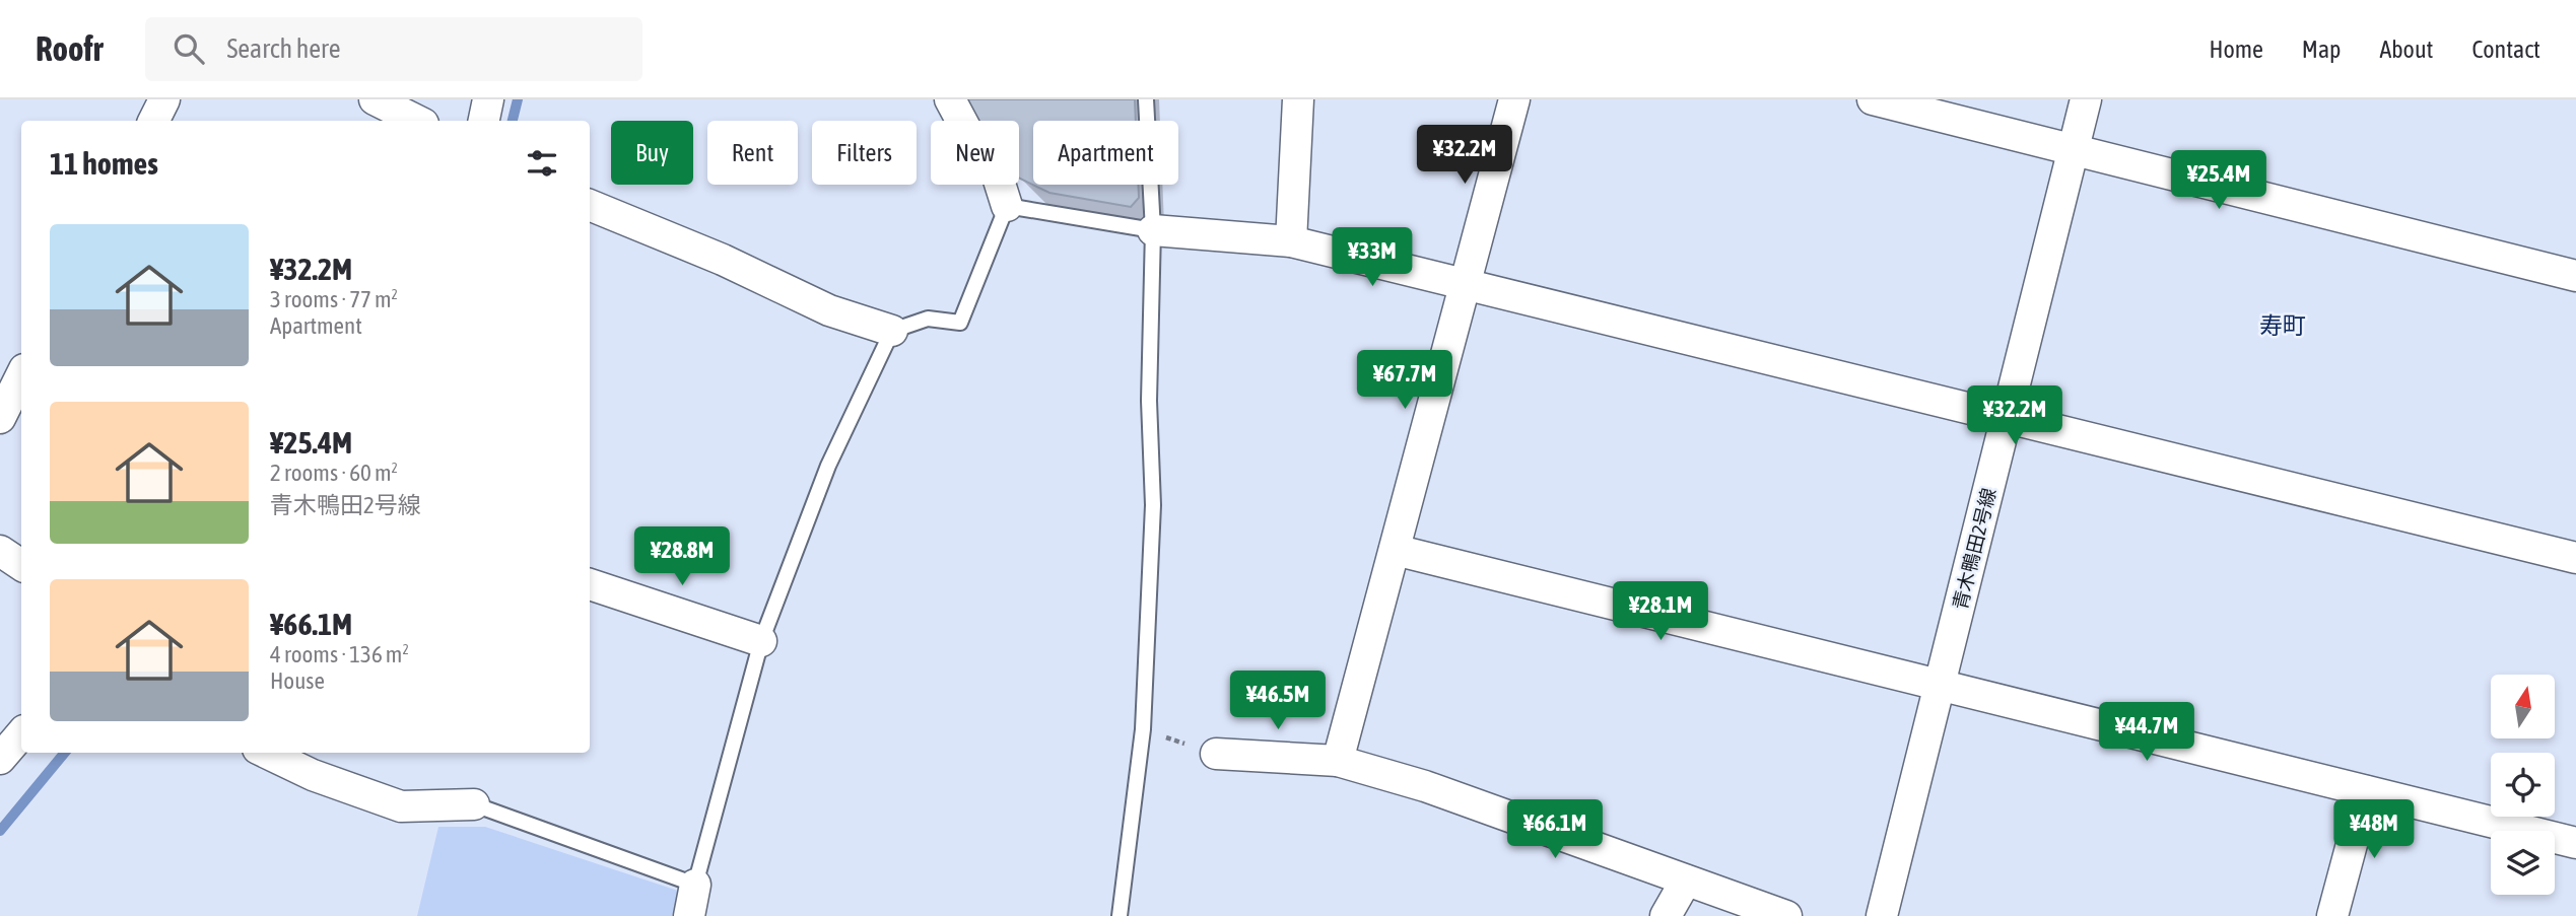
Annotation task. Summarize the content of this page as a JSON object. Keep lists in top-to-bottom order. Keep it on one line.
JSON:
{"streets":{"street":["青木鴨田2号線"]},"districts":["寿町"],"north":"top","page":{"header":"Roofr","search":"Search here","nav":["Home","Map","About","Contact"],"chip":["Buy","Rent","Filters","New","Apartment"],"heading":"11 homes","price":["¥32.2M","¥25.4M","¥33M","¥67.7M","¥32.2M","¥28.8M","¥28.1M","¥46.5M","¥44.7M","¥66.1M","¥48M"],"list":[{"name":"¥32.2M","note":"3 rooms · 77 m² · Apartment"},{"name":"¥25.4M","note":"2 rooms · 60 m² · 青木鴨田2号線"},{"name":"¥66.1M","note":"4 rooms · 136 m² · House"}]}}
